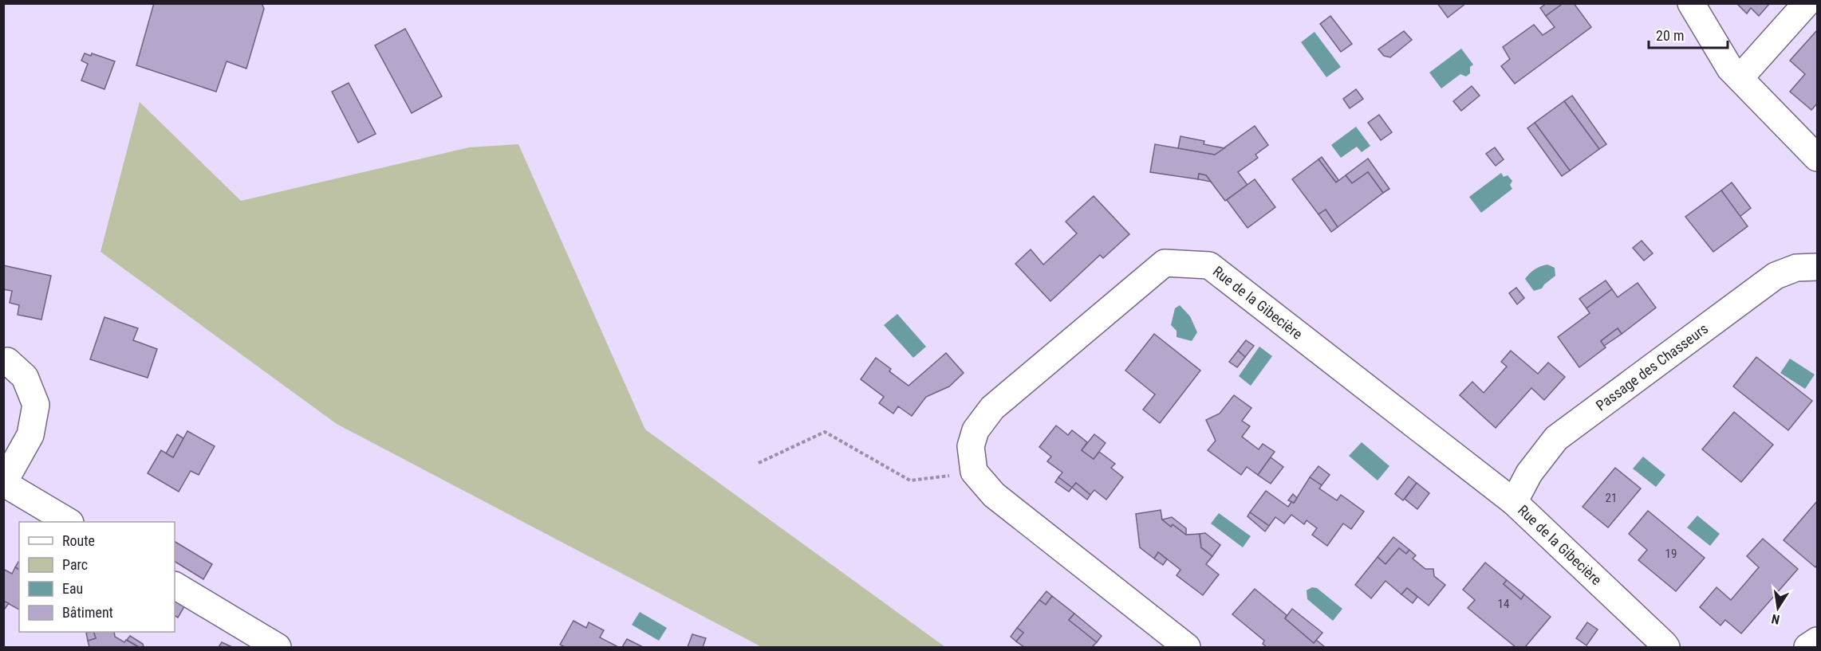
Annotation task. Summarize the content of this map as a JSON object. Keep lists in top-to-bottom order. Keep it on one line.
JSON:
{"streets":{"street":["Rue de la Gibecière","Passage des Chasseurs"]},"crossings":[["Rue de la Gibecière","Passage des Chasseurs"]],"house_numbers":["21","19","14"],"legend":["Route","Parc","Eau","Bâtiment"],"scale_bar":"20 m","north":"bottom"}
